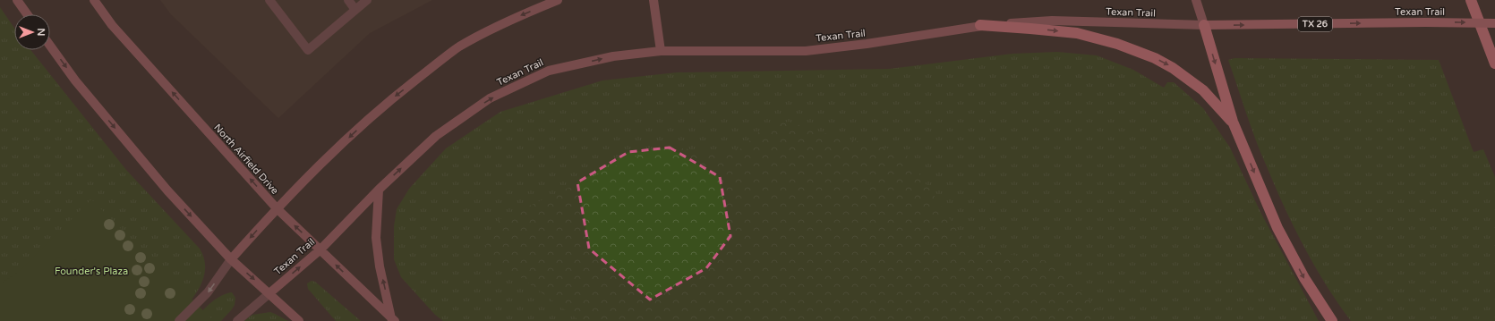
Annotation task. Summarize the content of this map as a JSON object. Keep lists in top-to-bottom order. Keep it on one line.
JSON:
{"streets":{"main road":["Texan Trail","TX 26","North Airfield Drive"]},"crossings":[["Texan Trail","North Airfield Drive"]],"parks":["Founder's Plaza"],"north":"right"}
